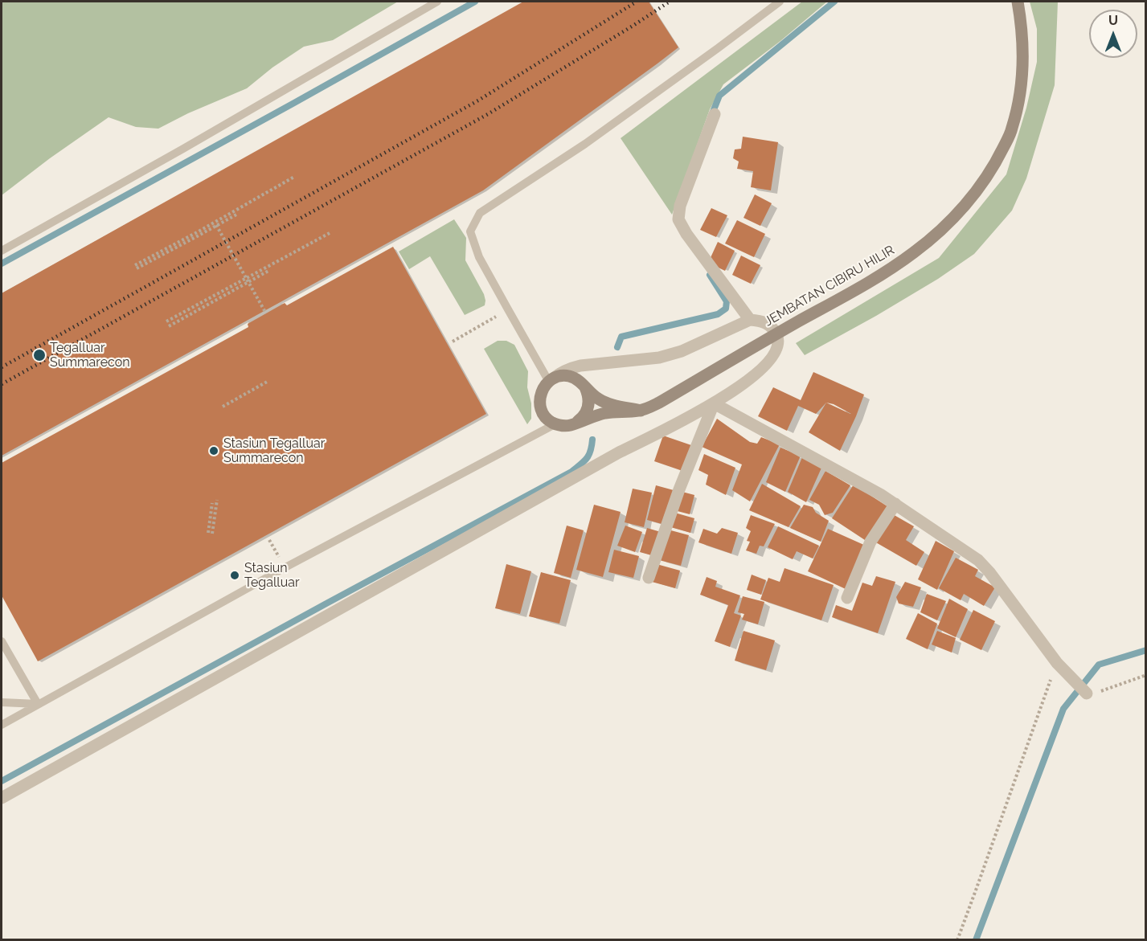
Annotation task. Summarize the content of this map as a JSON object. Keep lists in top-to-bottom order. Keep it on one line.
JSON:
{"streets":{"street":["JEMBATAN CIBIRU HILIR"]},"places":["Tegalluar Summarecon","Stasiun Tegalluar Summarecon","Stasiun Tegalluar"],"north":"top"}
